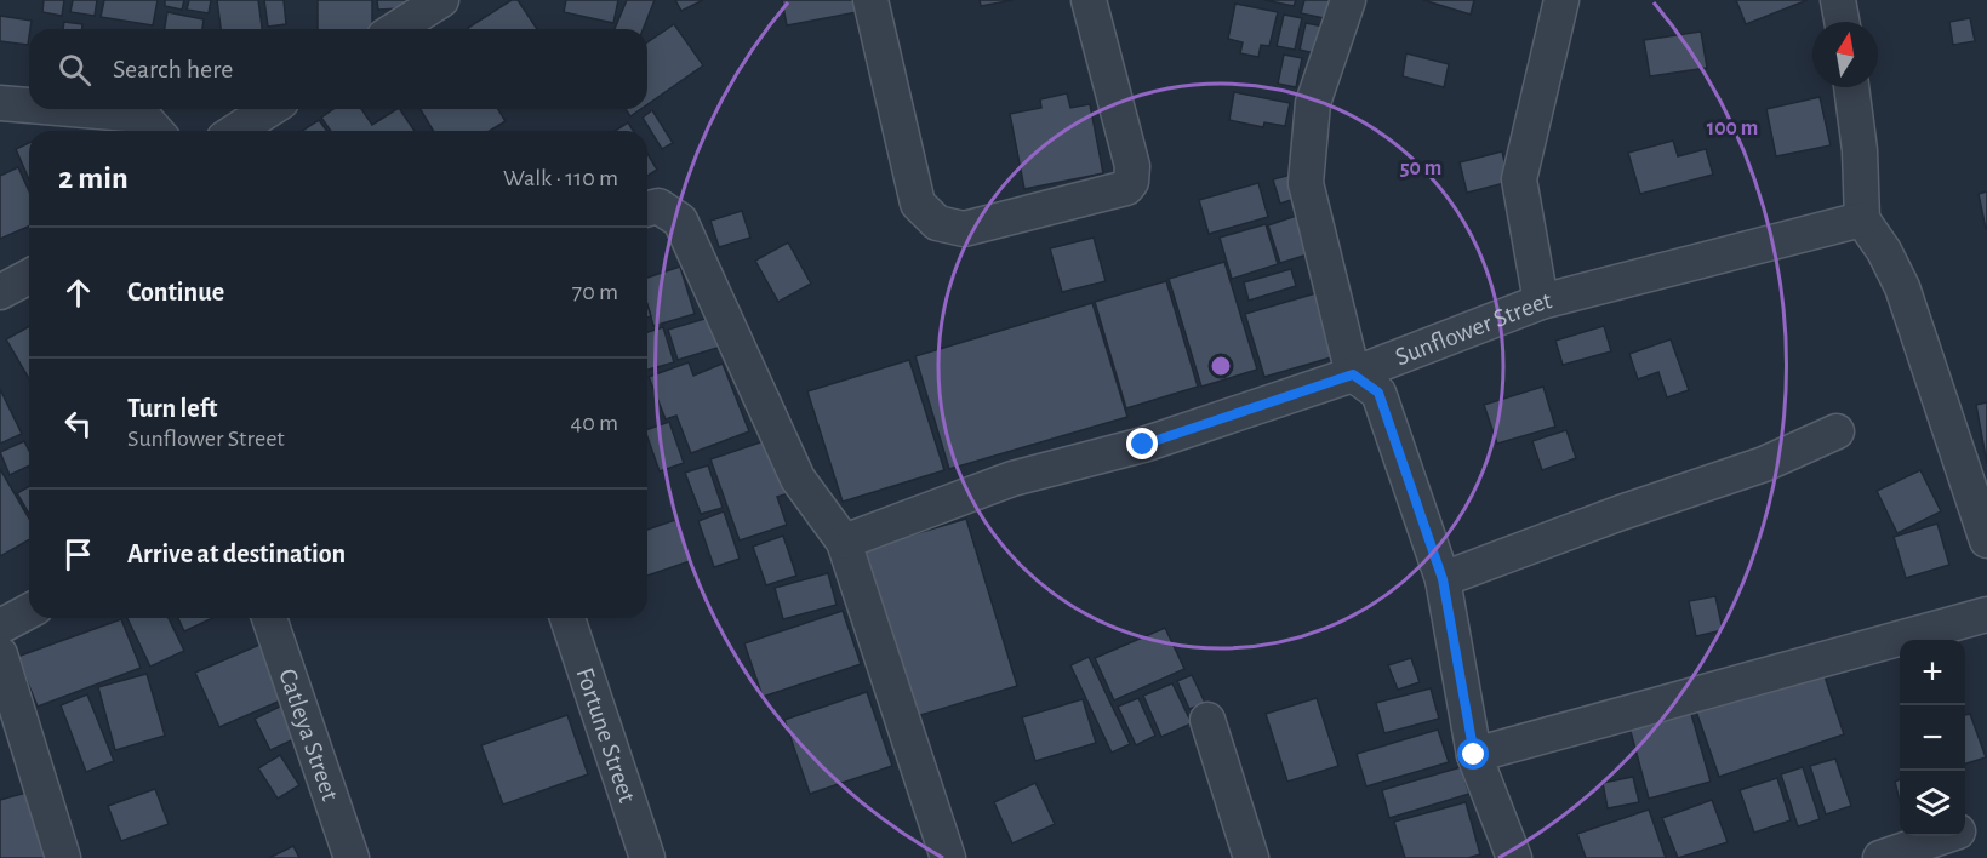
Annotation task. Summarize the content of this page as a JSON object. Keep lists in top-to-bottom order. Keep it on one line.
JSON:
{"streets":{"street":["Sunflower Street","Catleya Street","Fortune Street"]},"north":"top","page":{"search":"Search here","heading":["2 min","Walk · 110 m"],"list":[["Continue","70 m"],["Turn left","Sunflower Street","40 m"],"Arrive at destination"],"map_buttons":["+","−"]},"rings":["100 m","50 m"]}
